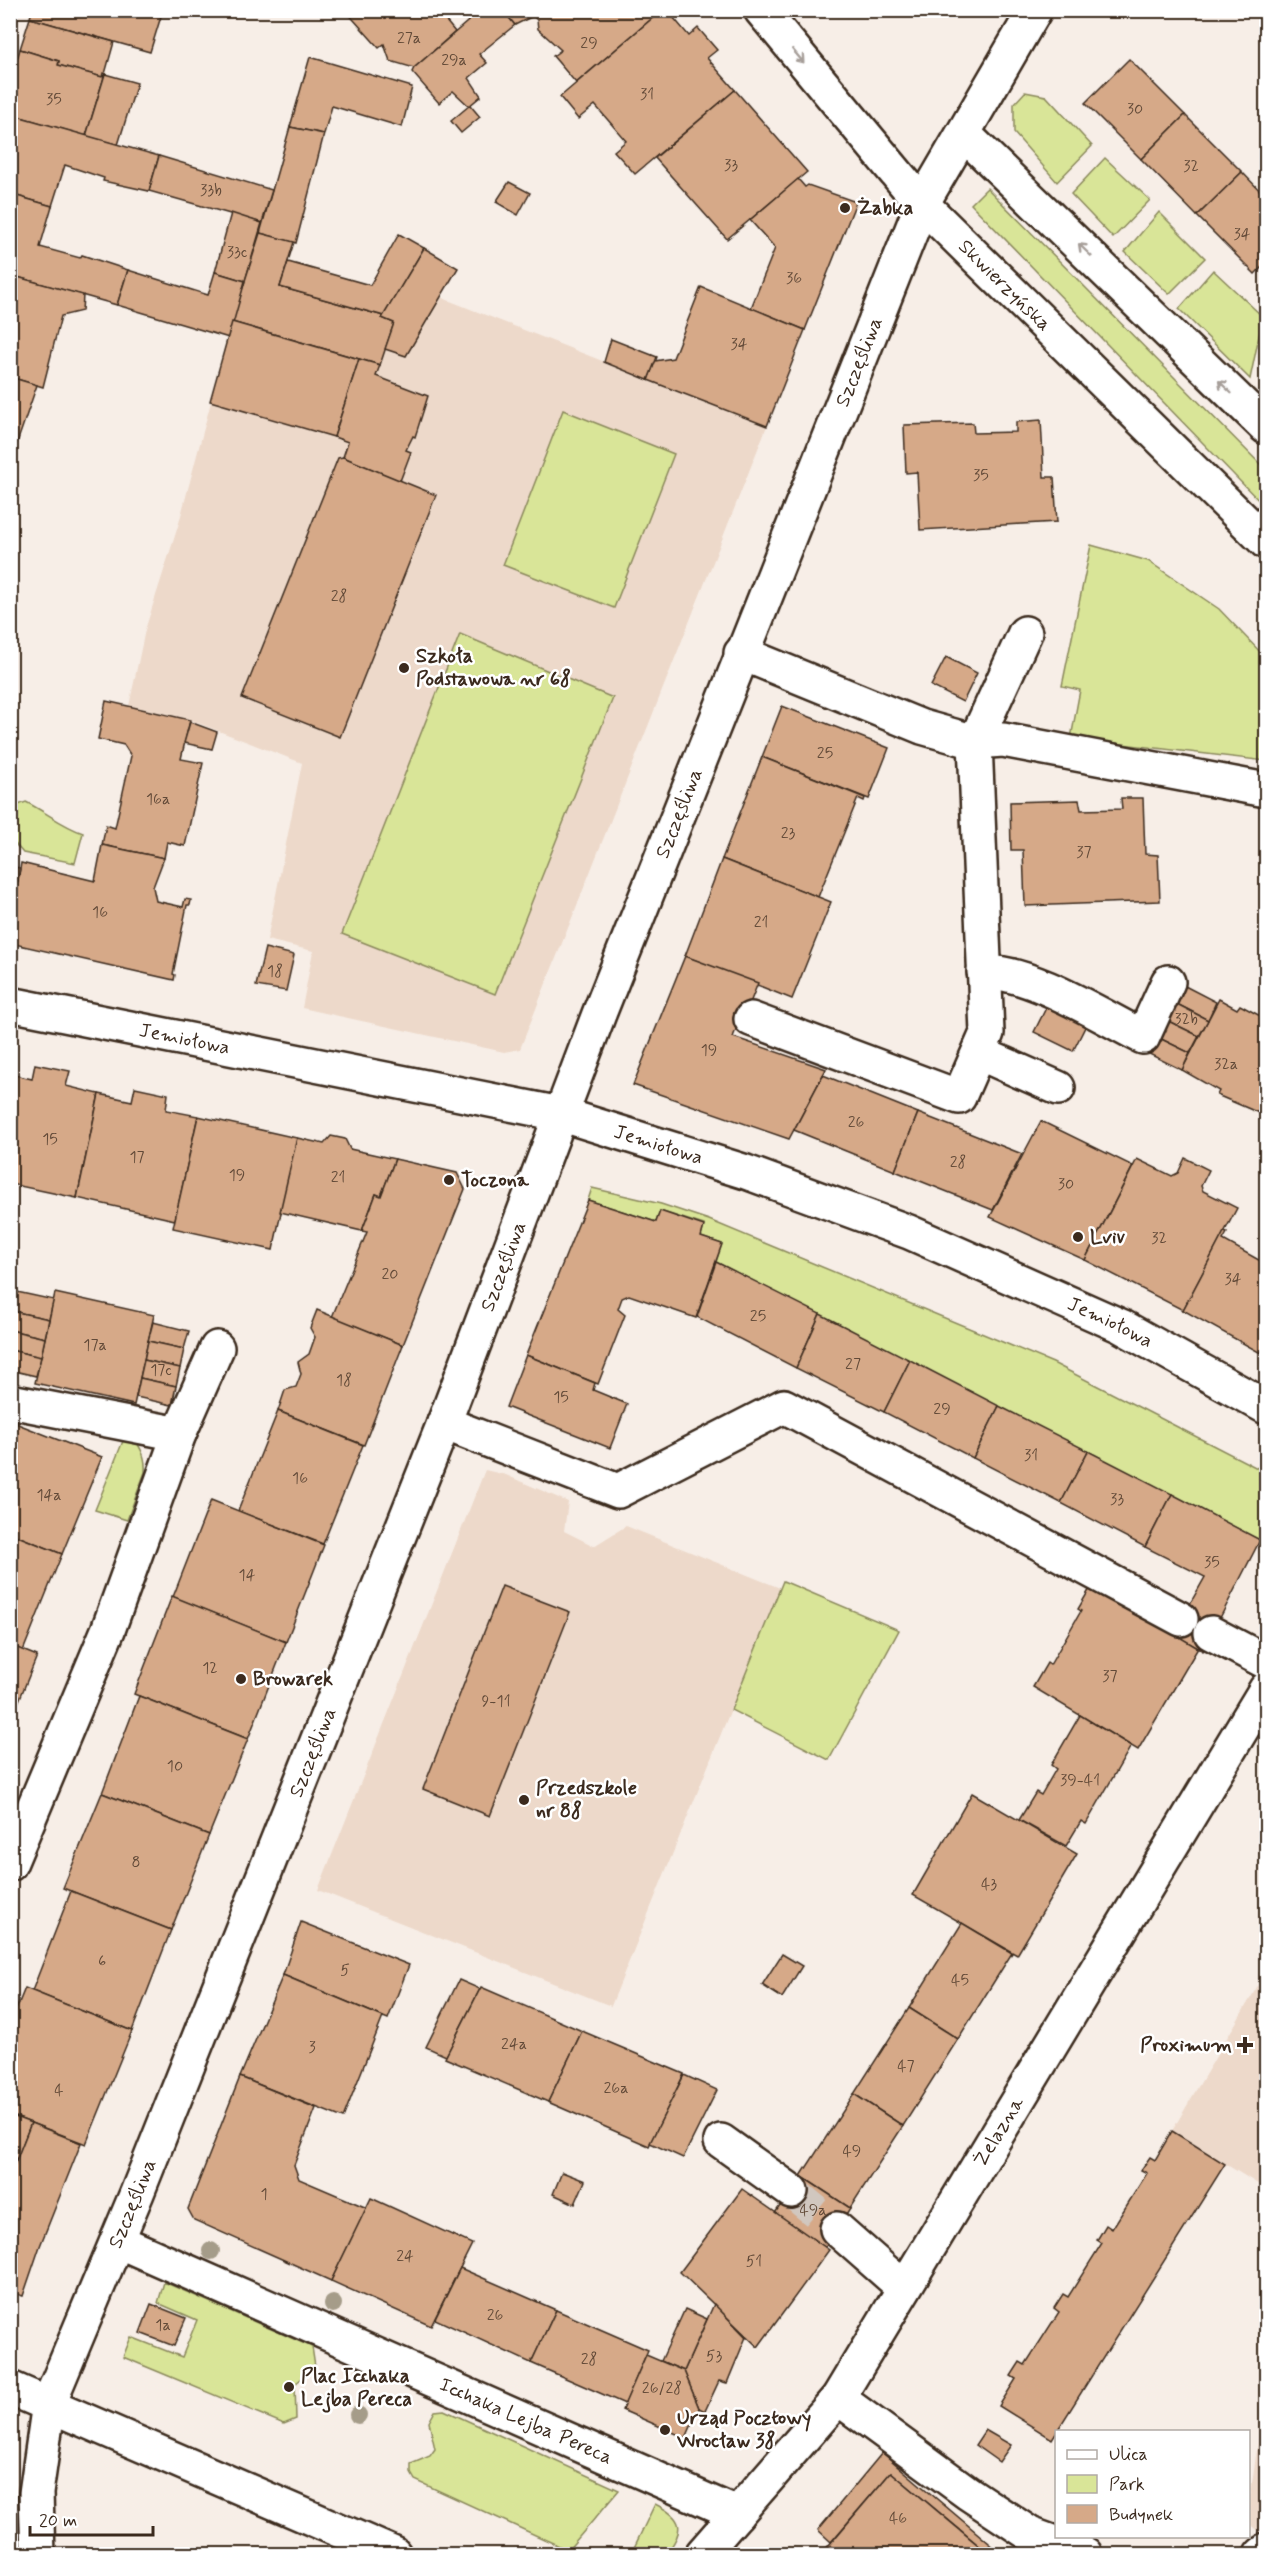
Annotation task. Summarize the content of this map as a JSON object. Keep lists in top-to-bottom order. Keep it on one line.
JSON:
{"streets":{"street":["Skwierzyńska","Szczęśliwa","Jemiołowa","Żelazna","Icchaka Lejba Pereca"]},"crossings":[["Skwierzyńska","Szczęśliwa"],["Szczęśliwa","Jemiołowa"],["Szczęśliwa","Icchaka Lejba Pereca"],["Żelazna","Icchaka Lejba Pereca"]],"places":{"other":["Żabka","Szkoła Podstawowa nr 68","Toczona","Lviv","Browarek","Przedszkole nr 88","Plac Icchaka Lejba Pereca","Urząd Pocztowy Wrocław 38"],"health":["Proximum"]},"house_numbers":["27a","29","29a","31","35","30","33","32","33b","34","33c","36","34","35","28","25","16a","23","37","16","21","18","32b","19","32a","26","15","17","28","19","21","30","32","20","34","25","17a","27","17c","18","15","29","31","16","14a","33","35","14","12","37","9-11","10","39-41","8","43","6","5","45","24a","3","47","26a","4","49","1","49a","24","51","26","1a","53","28","26/28","46"],"legend":["Ulica","Park","Budynek"],"scale_bar":"20 m"}
